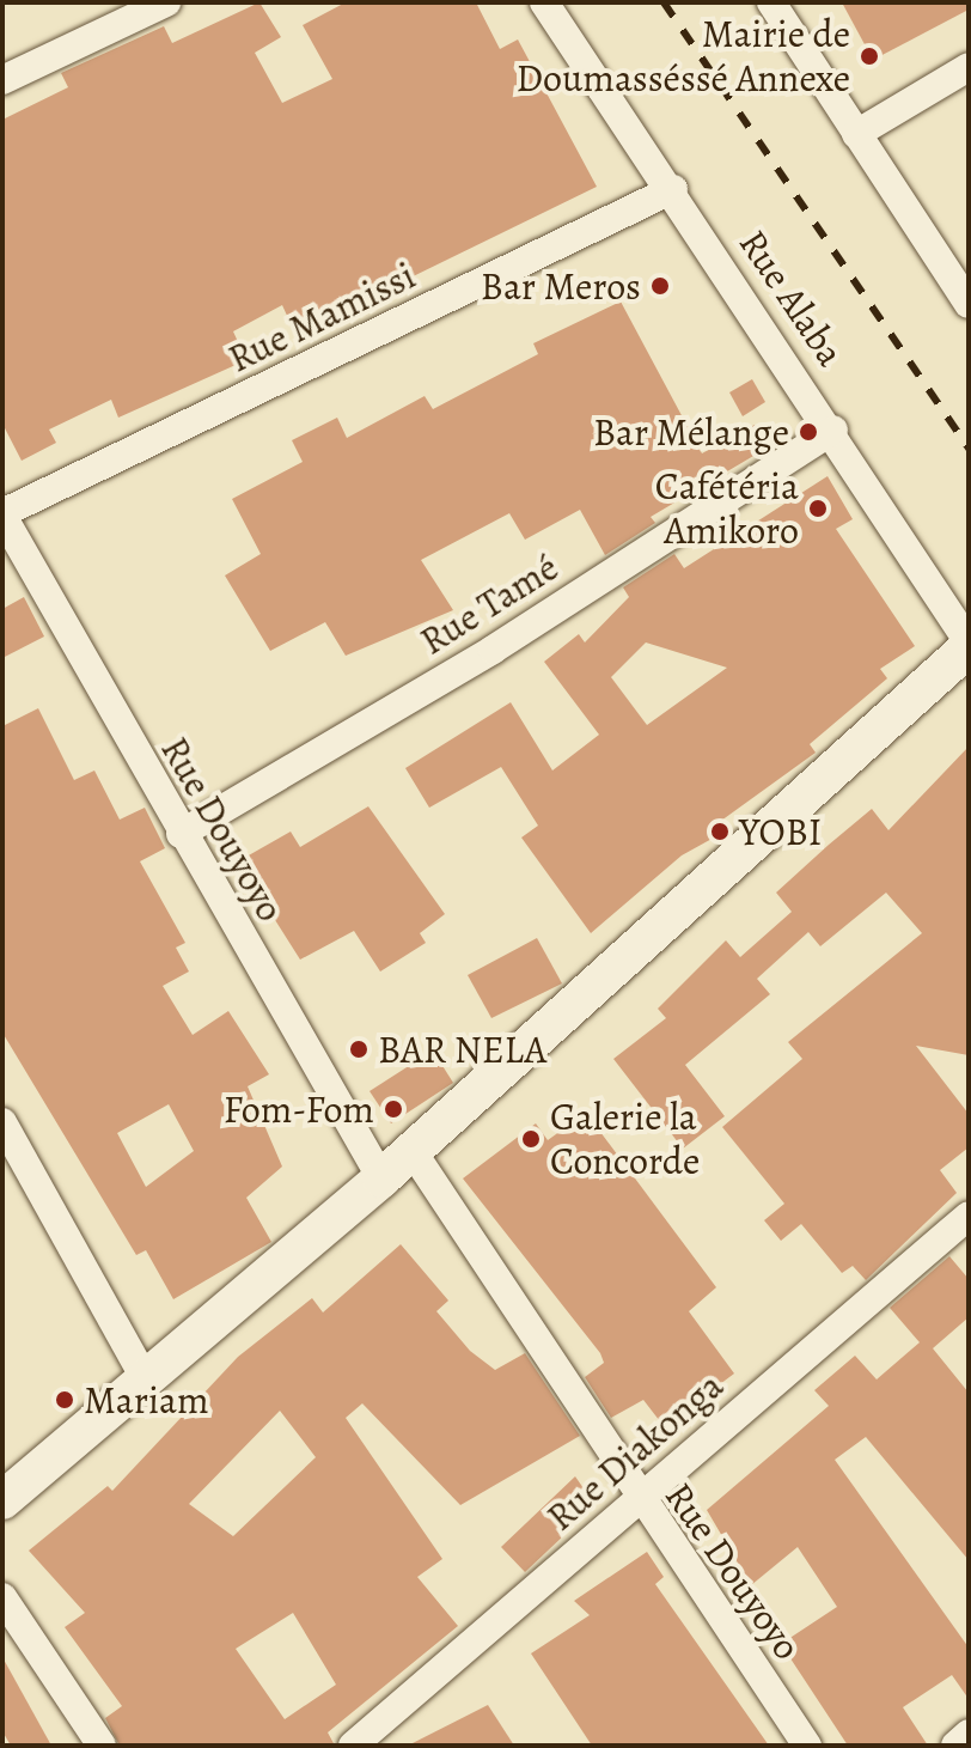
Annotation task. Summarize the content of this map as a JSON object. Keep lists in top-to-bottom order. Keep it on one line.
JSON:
{"streets":{"street":["Rue Alaba","Rue Mamissi","Rue Tamé","Rue Douyoyo","Rue Diakonga"]},"crossings":[["Rue Alaba","Rue Mamissi"],["Rue Alaba","Rue Tamé"],["Rue Mamissi","Rue Douyoyo"],["Rue Tamé","Rue Douyoyo"],["Rue Douyoyo","Rue Diakonga"]],"places":["Mairie de Doumasséssé Annexe","Bar Meros","Bar Mélange","Cafétéria Amikoro","YOBI","BAR NELA","Fom-Fom","Galerie la Concorde","Mariam"]}
